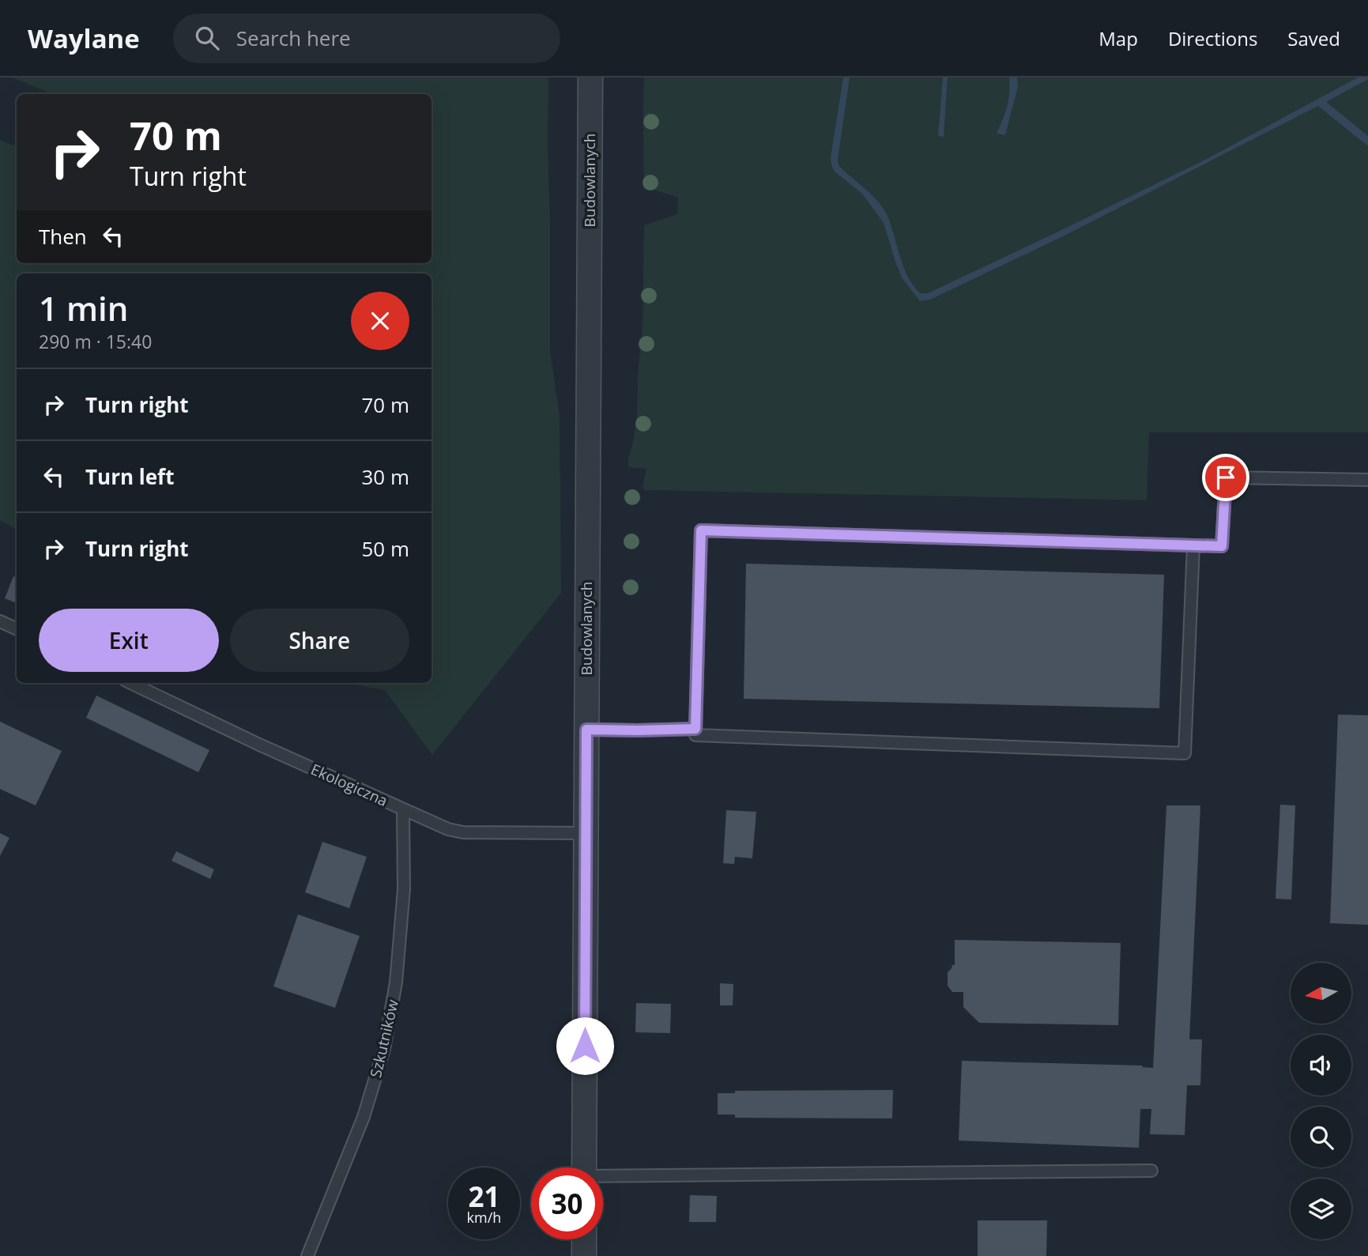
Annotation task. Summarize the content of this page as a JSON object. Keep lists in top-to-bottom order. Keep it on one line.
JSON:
{"streets":{"street":["Budowlanych"],"lane":["Ekologiczna","Szkutników"]},"crossings":[["Budowlanych","Ekologiczna"],["Ekologiczna","Szkutników"]],"north":"left","page":{"header":"Waylane","search":"Search here","nav":["Map","Directions","Saved"],"turn":["70 m","Turn right"],"then":"Then","heading":["1 min","290 m · 15:40"],"list":[{"name":"Turn right","value":"70 m"},{"name":"Turn left","value":"30 m"},{"name":"Turn right","value":"50 m"}],"buttons":["Exit","Share"],"speed":"21 km/h","limit":"30"}}
